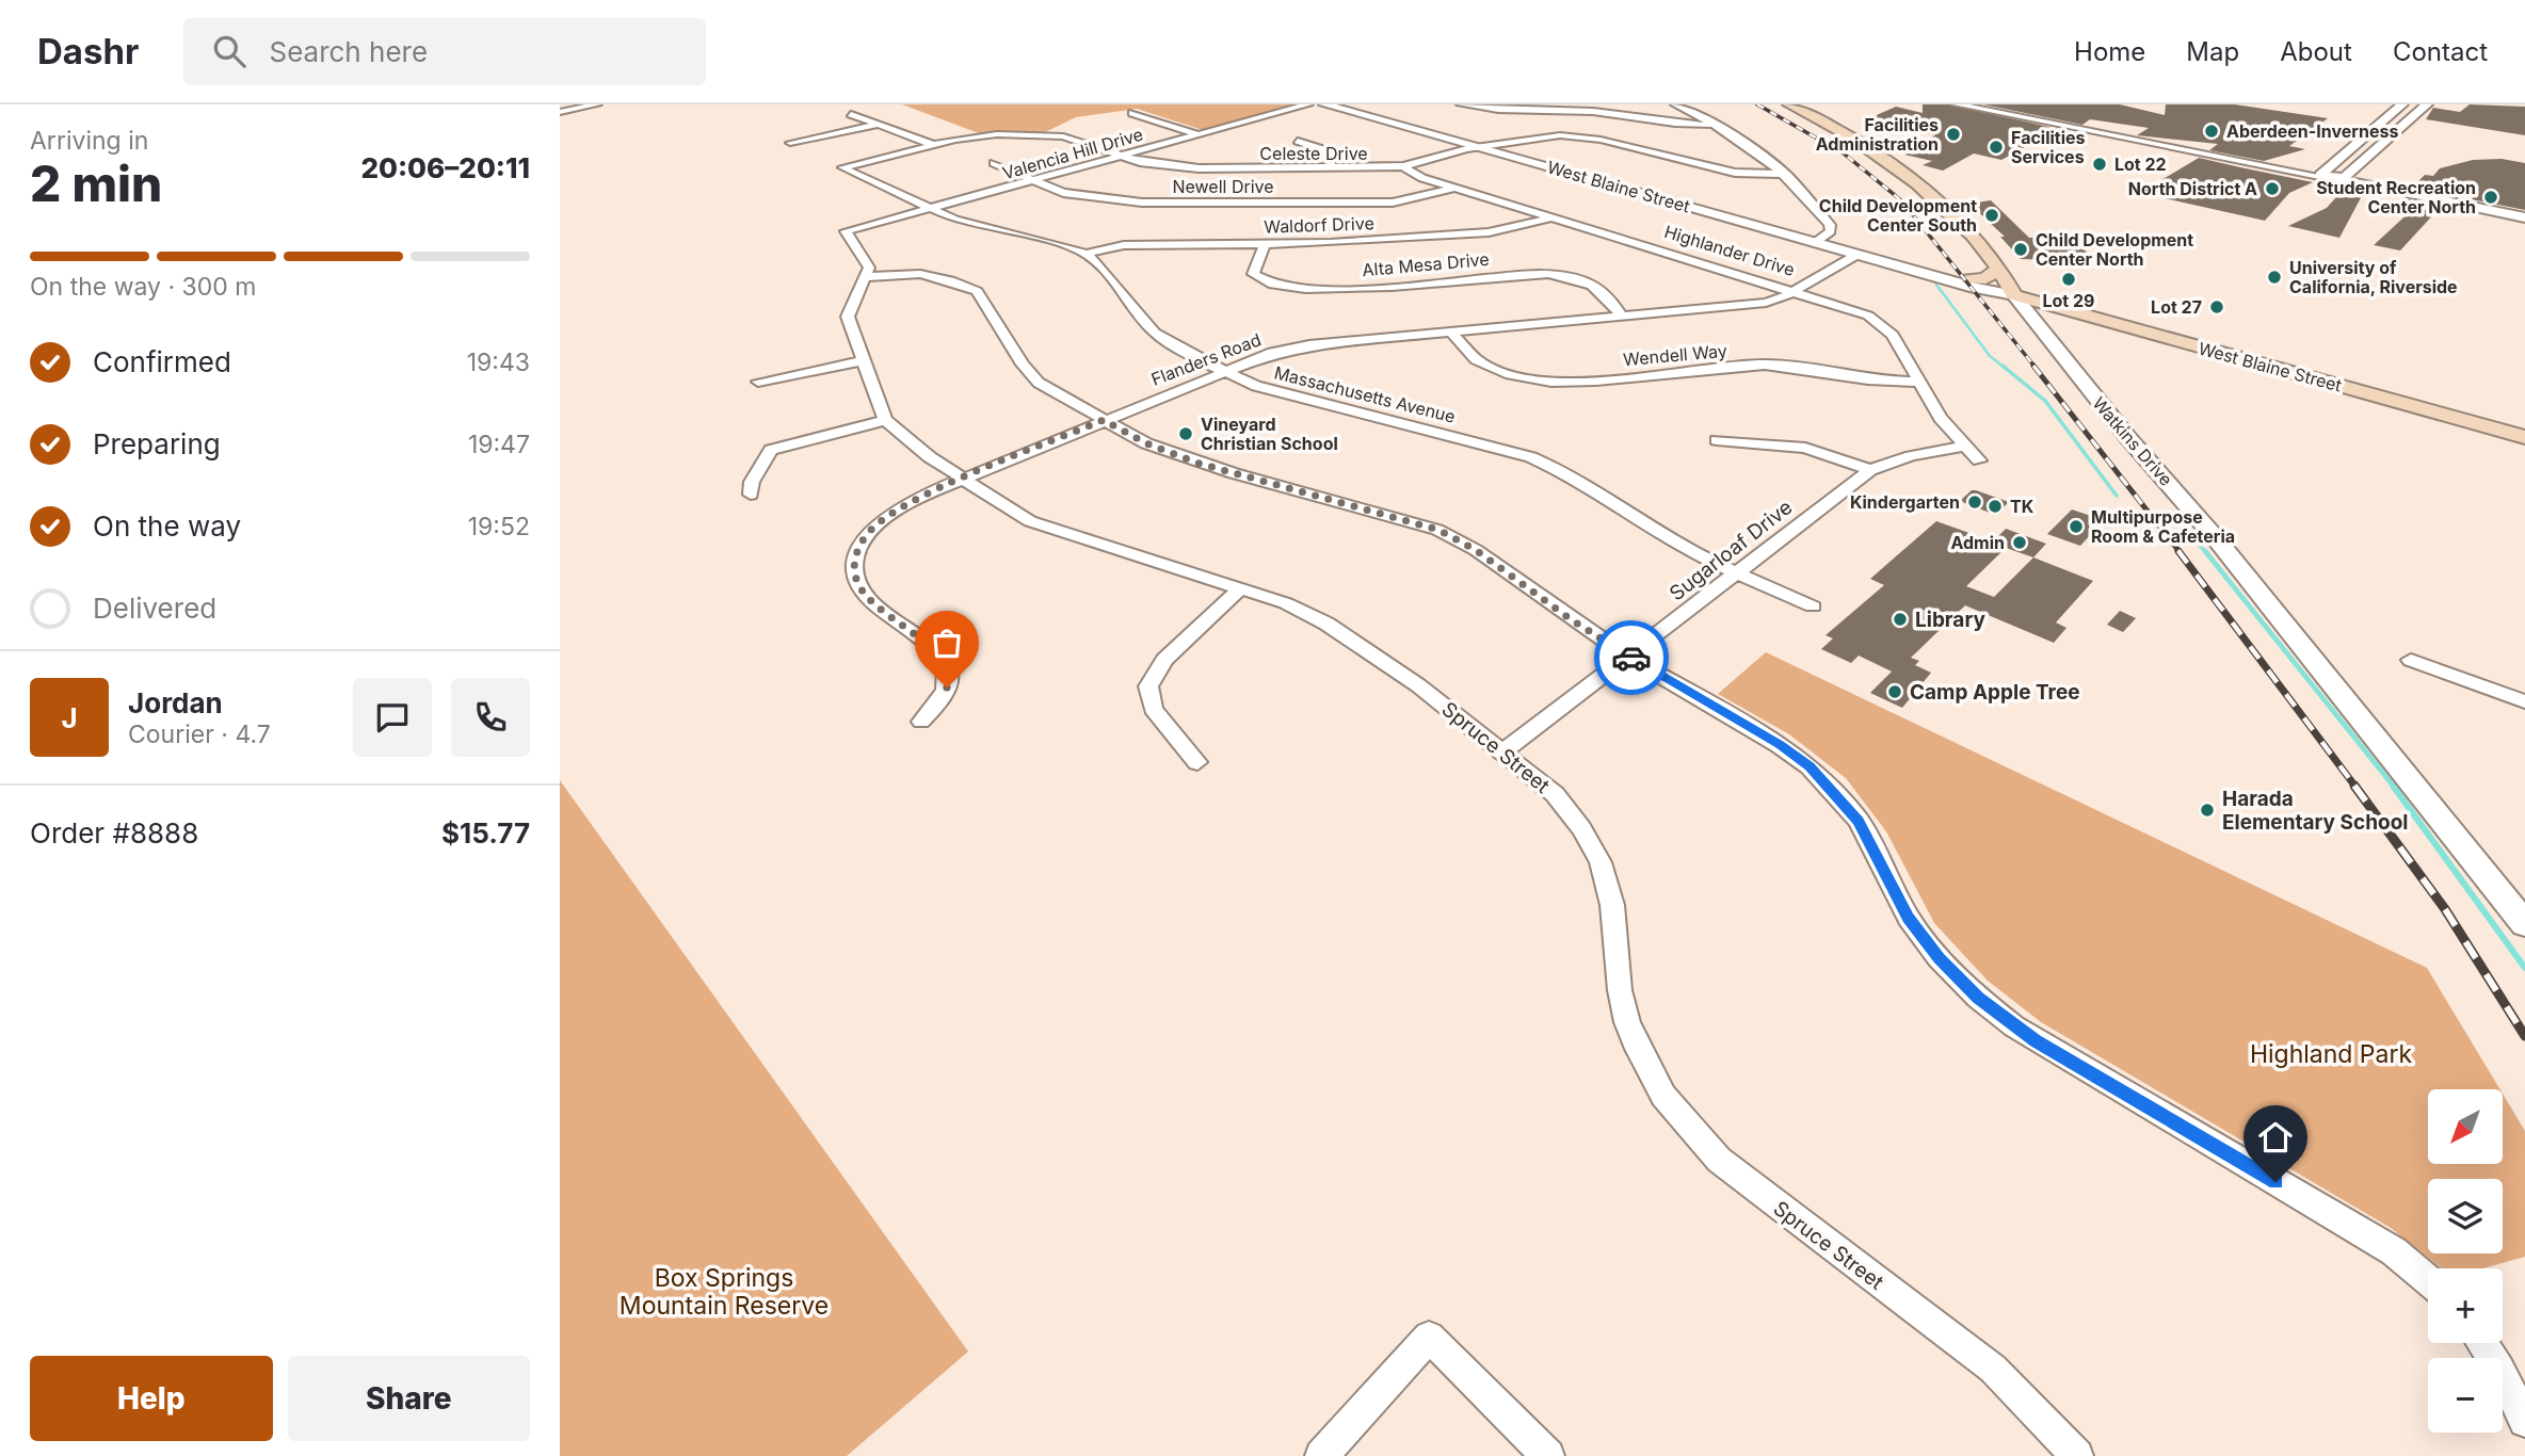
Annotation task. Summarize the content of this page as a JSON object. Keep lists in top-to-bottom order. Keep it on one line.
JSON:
{"streets":{"main road":["West Blaine Street","Watkins Drive"],"street":["Valencia Hill Drive","Celeste Drive","Newell Drive","Waldorf Drive","Highlander Drive","Alta Mesa Drive","Wendell Way","Flanders Road","Massachusetts Avenue","Sugarloaf Drive","Spruce Street"]},"crossings":[["Valencia Hill Drive","Celeste Drive"],["Valencia Hill Drive","Newell Drive"],["Valencia Hill Drive","Massachusetts Avenue"],["Valencia Hill Drive","Spruce Street"],["Celeste Drive","West Blaine Street"],["Celeste Drive","Highlander Drive"],["Celeste Drive","Massachusetts Avenue"],["Newell Drive","Highlander Drive"],["West Blaine Street","Flanders Road"],["West Blaine Street","Watkins Drive"],["Waldorf Drive","Highlander Drive"],["Waldorf Drive","Alta Mesa Drive"],["Waldorf Drive","Massachusetts Avenue"],["Highlander Drive","Wendell Way"],["Highlander Drive","Flanders Road"],["Highlander Drive","Sugarloaf Drive"],["Alta Mesa Drive","Flanders Road"],["Wendell Way","Flanders Road"],["Flanders Road","Massachusetts Avenue"],["Flanders Road","Spruce Street"],["Massachusetts Avenue","Sugarloaf Drive"],["Sugarloaf Drive","Spruce Street"]],"parks":["Highland Park","Box Springs Mountain Reserve"],"places":["Aberdeen-Inverness","Facilities Administration","Facilities Services","Lot 22","North District A","Student Recreation Center North","Child Development Center South","Child Development Center North","University of California, Riverside","Lot 29","Lot 27","Vineyard Christian School","Kindergarten","TK","Multipurpose Room & Cafeteria","Admin","Library","Camp Apple Tree","Harada Elementary School"],"north":"bottom left","page":{"header":"Dashr","search":"Search here","nav":["Home","Map","About","Contact"],"heading":["2 min","Arriving in","20:06–20:11"],"panel":["Jordan","Courier · 4.7","Order #8888","$15.77"],"bar":"On the way · 300 m","list":[["Confirmed","19:43"],["Preparing","19:47"],["On the way","19:52"],"Delivered"],"round":"J","map_buttons":["+","−"],"buttons":["Help","Share"]}}
